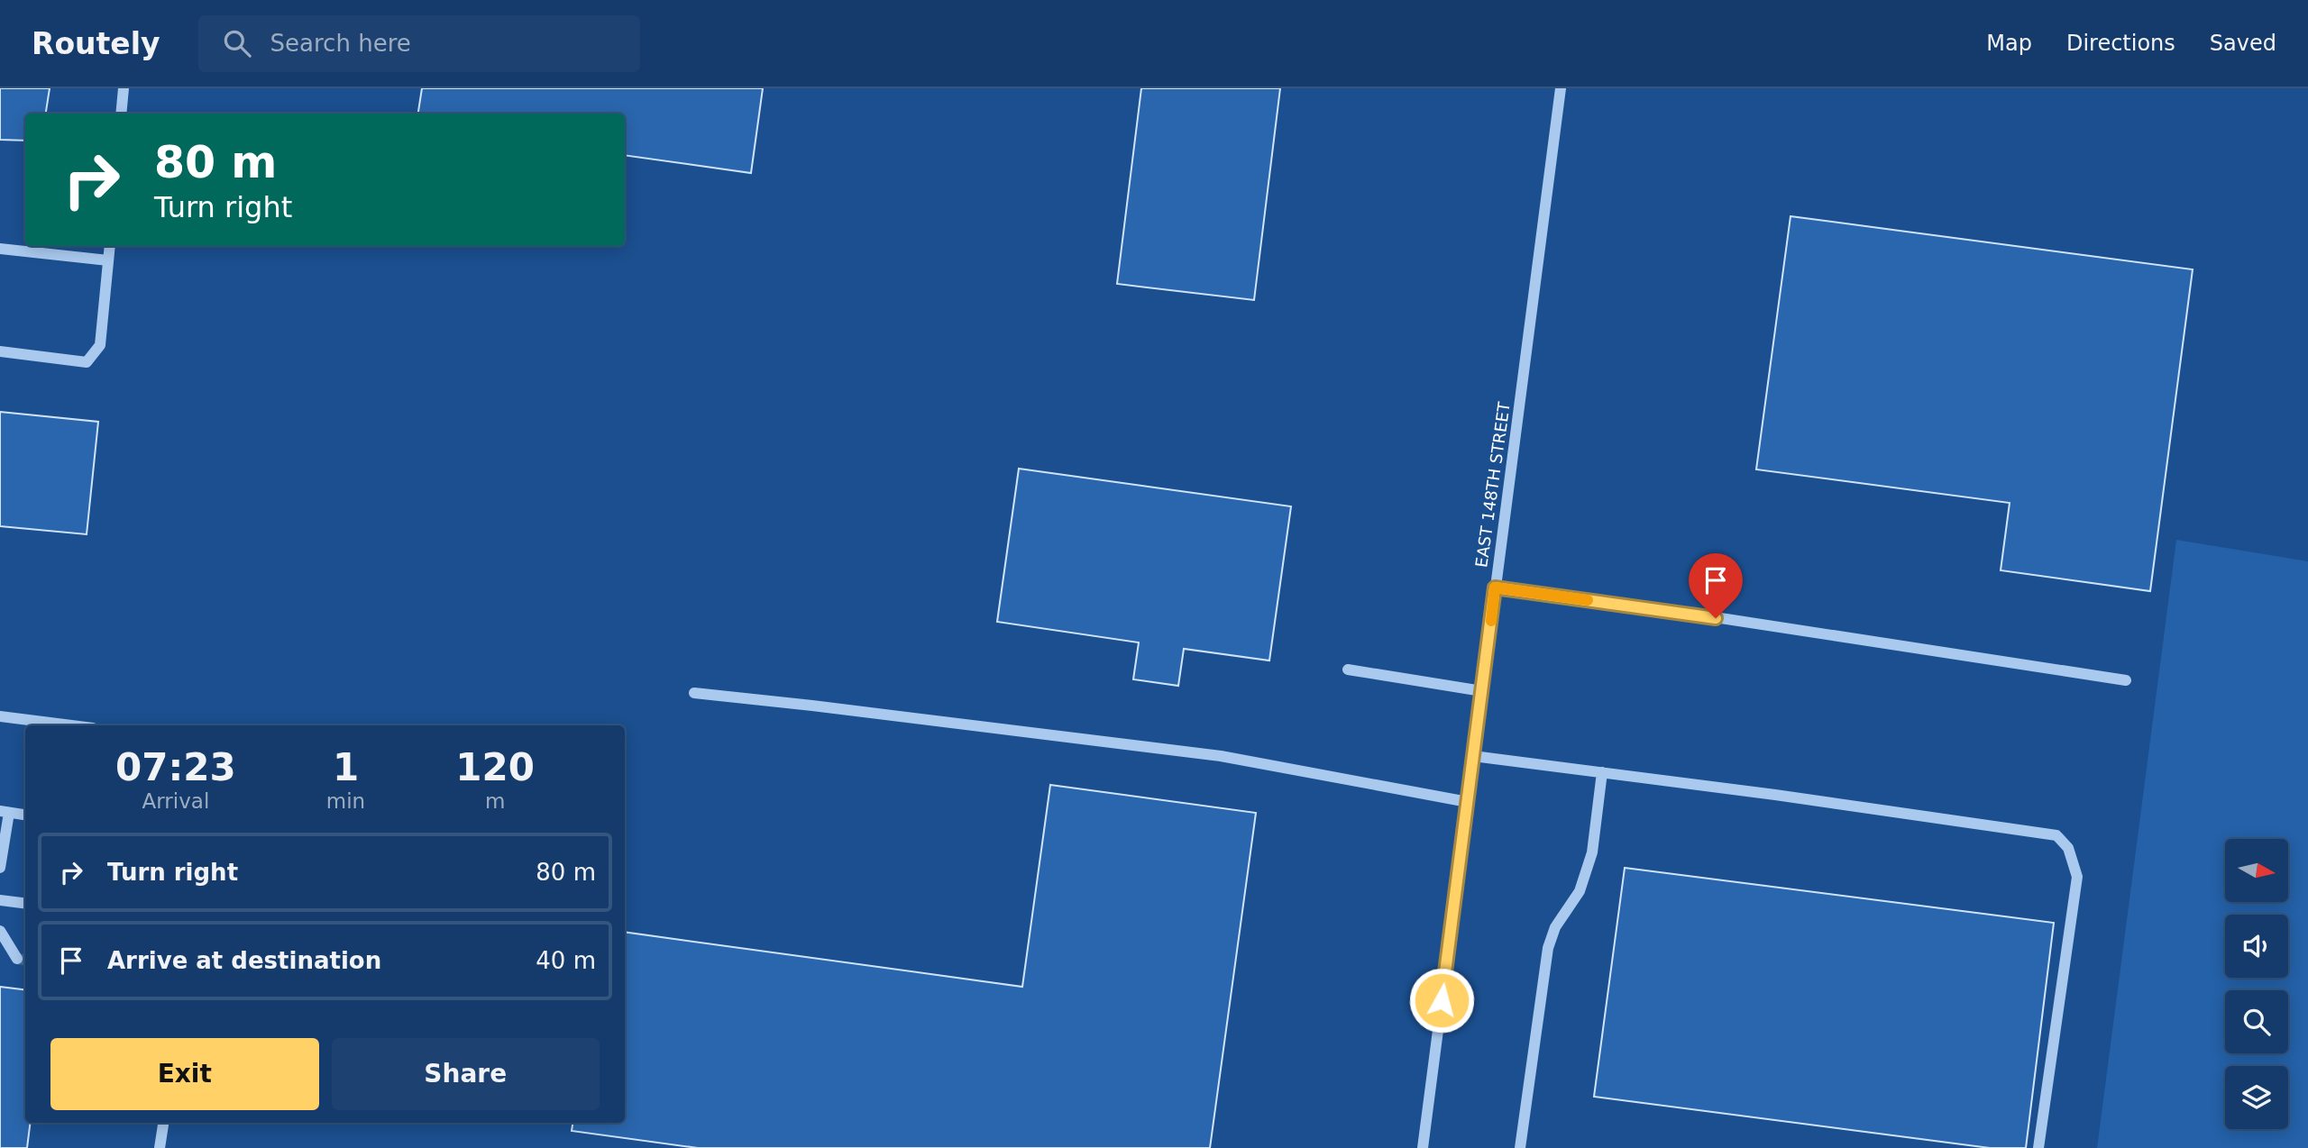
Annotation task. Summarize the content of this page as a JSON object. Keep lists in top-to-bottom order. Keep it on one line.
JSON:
{"streets":{"street":["EAST 148TH STREET"]},"north":"right","page":{"header":"Routely","search":"Search here","nav":["Map","Directions","Saved"],"turn":["80 m","Turn right"],"eta":["07:23","Arrival","1","min","120","m"],"list":[{"name":"Turn right","value":"80 m"},{"name":"Arrive at destination","value":"40 m"}],"buttons":["Exit","Share"]}}
